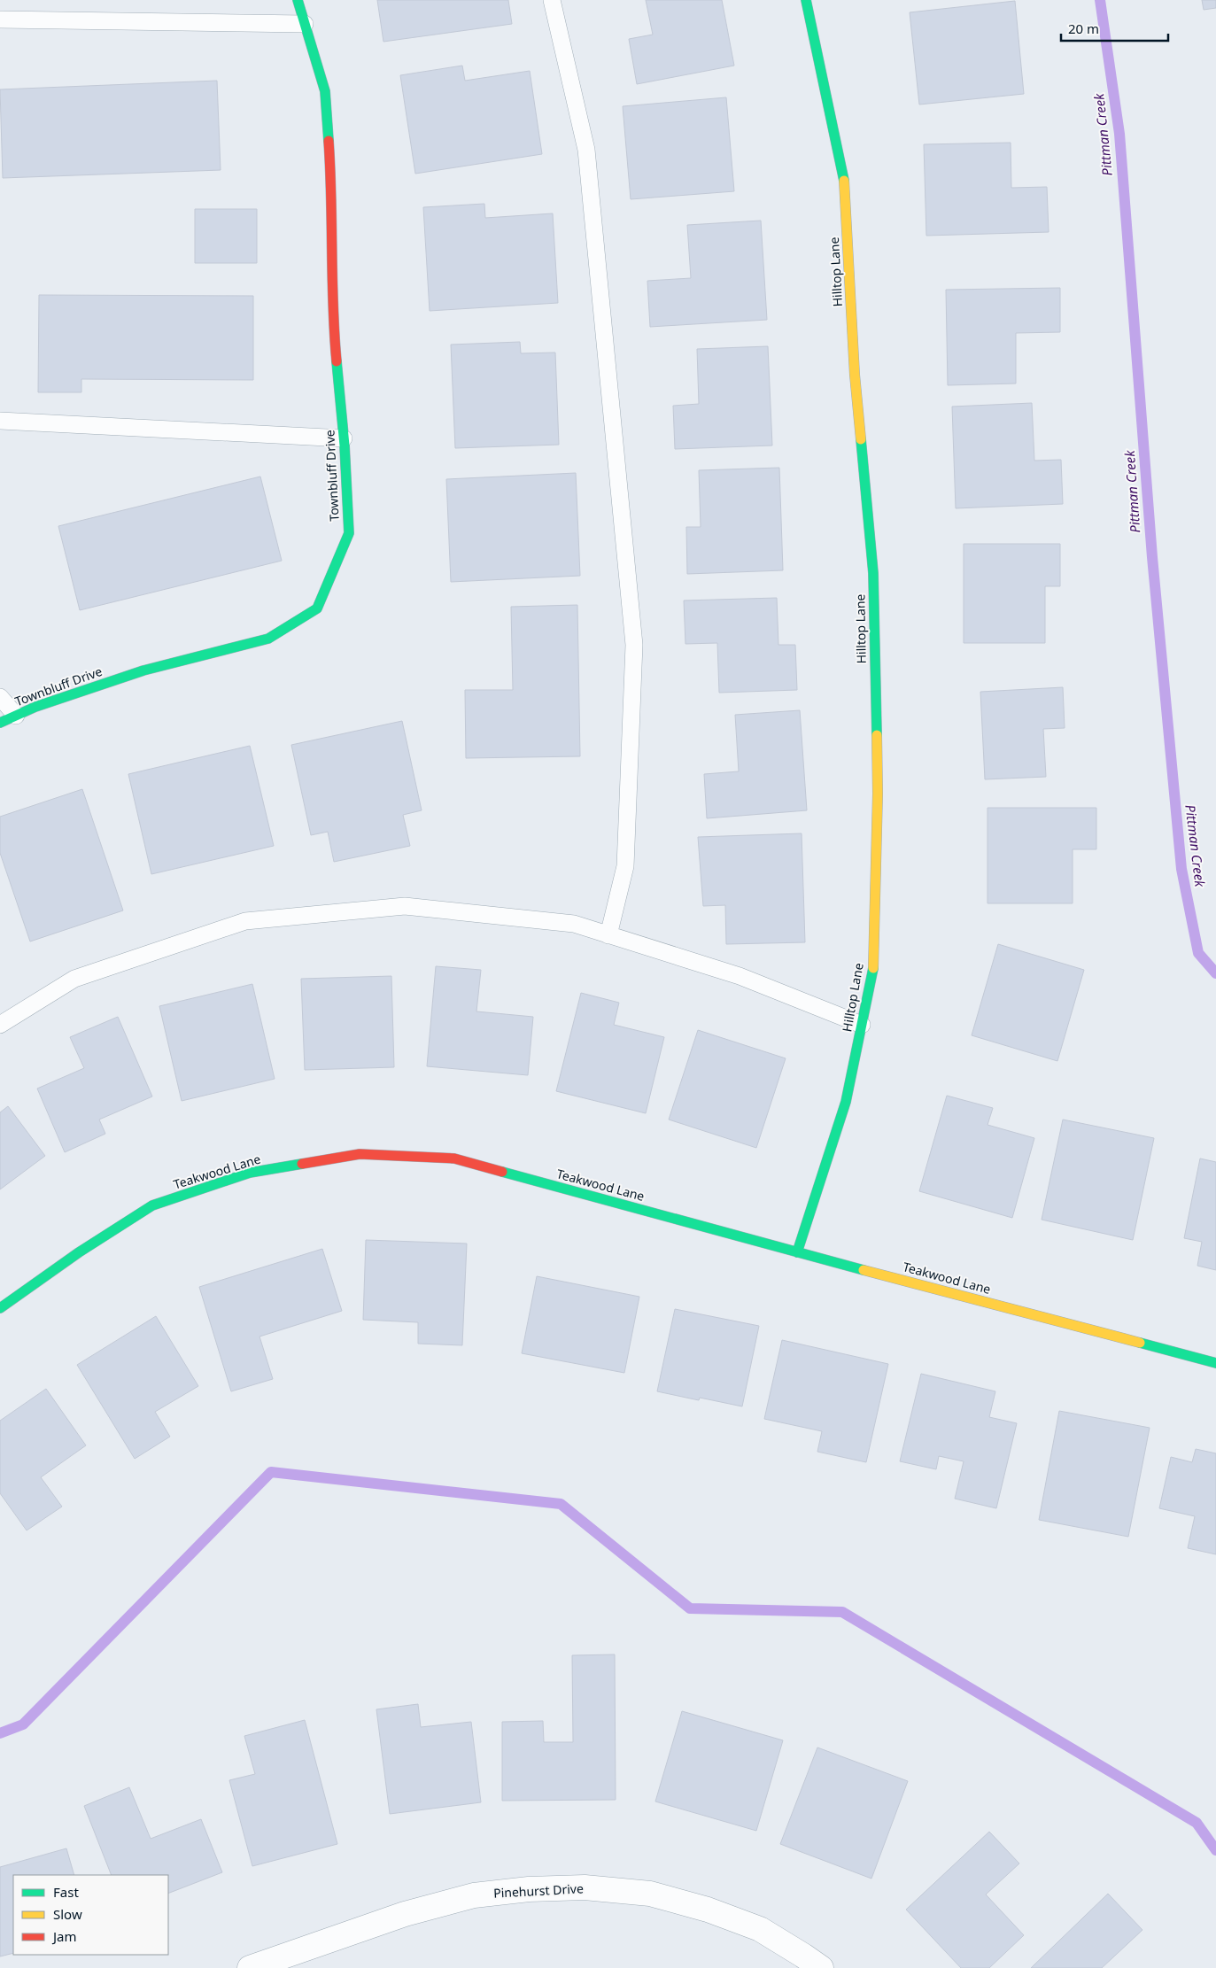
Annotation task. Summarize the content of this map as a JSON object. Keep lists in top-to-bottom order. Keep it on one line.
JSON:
{"streets":{"street":["Hilltop Lane","Townbluff Drive","Teakwood Lane","Pinehurst Drive"]},"crossings":[["Hilltop Lane","Teakwood Lane"]],"water":["Pittman Creek"],"legend":["Fast","Slow","Jam"],"scale_bar":"20 m"}
